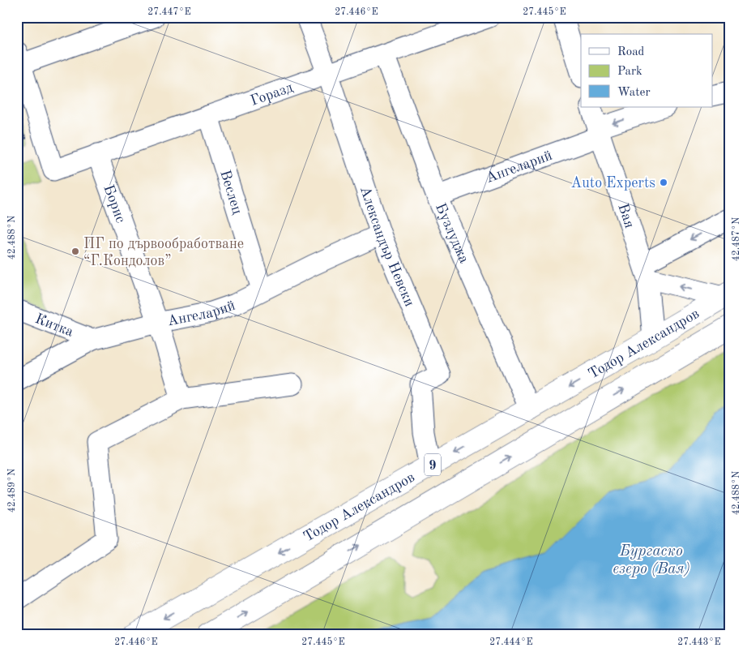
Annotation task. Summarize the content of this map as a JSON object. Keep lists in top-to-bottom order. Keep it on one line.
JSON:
{"streets":{"highway":["Тодор Александров","9"],"street":["Горазд","Ангеларий","Веслец","Борис","Вая","Бузлуджа","Александър Невски","Китка"]},"crossings":[["Горазд","Веслец"],["Горазд","Борис"],["Горазд","Бузлуджа"],["Горазд","Александър Невски"],["Ангеларий","Веслец"],["Ангеларий","Борис"],["Ангеларий","Вая"],["Ангеларий","Бузлуджа"],["Ангеларий","Александър Невски"],["Ангеларий","Китка"],["Вая","Тодор Александров"],["Бузлуджа","Тодор Александров"],["Александър Невски","Тодор Александров"]],"water":["Бургаско езеро (Вая)"],"places":["Auto Experts","ПГ по дървообработване “Г.Кондолов”"],"legend":["Road","Park","Water"],"coordinates":["27.447°E","27.446°E","27.445°E","42.488°N","42.487°N","42.489°N","27.444°E","27.443°E"]}
